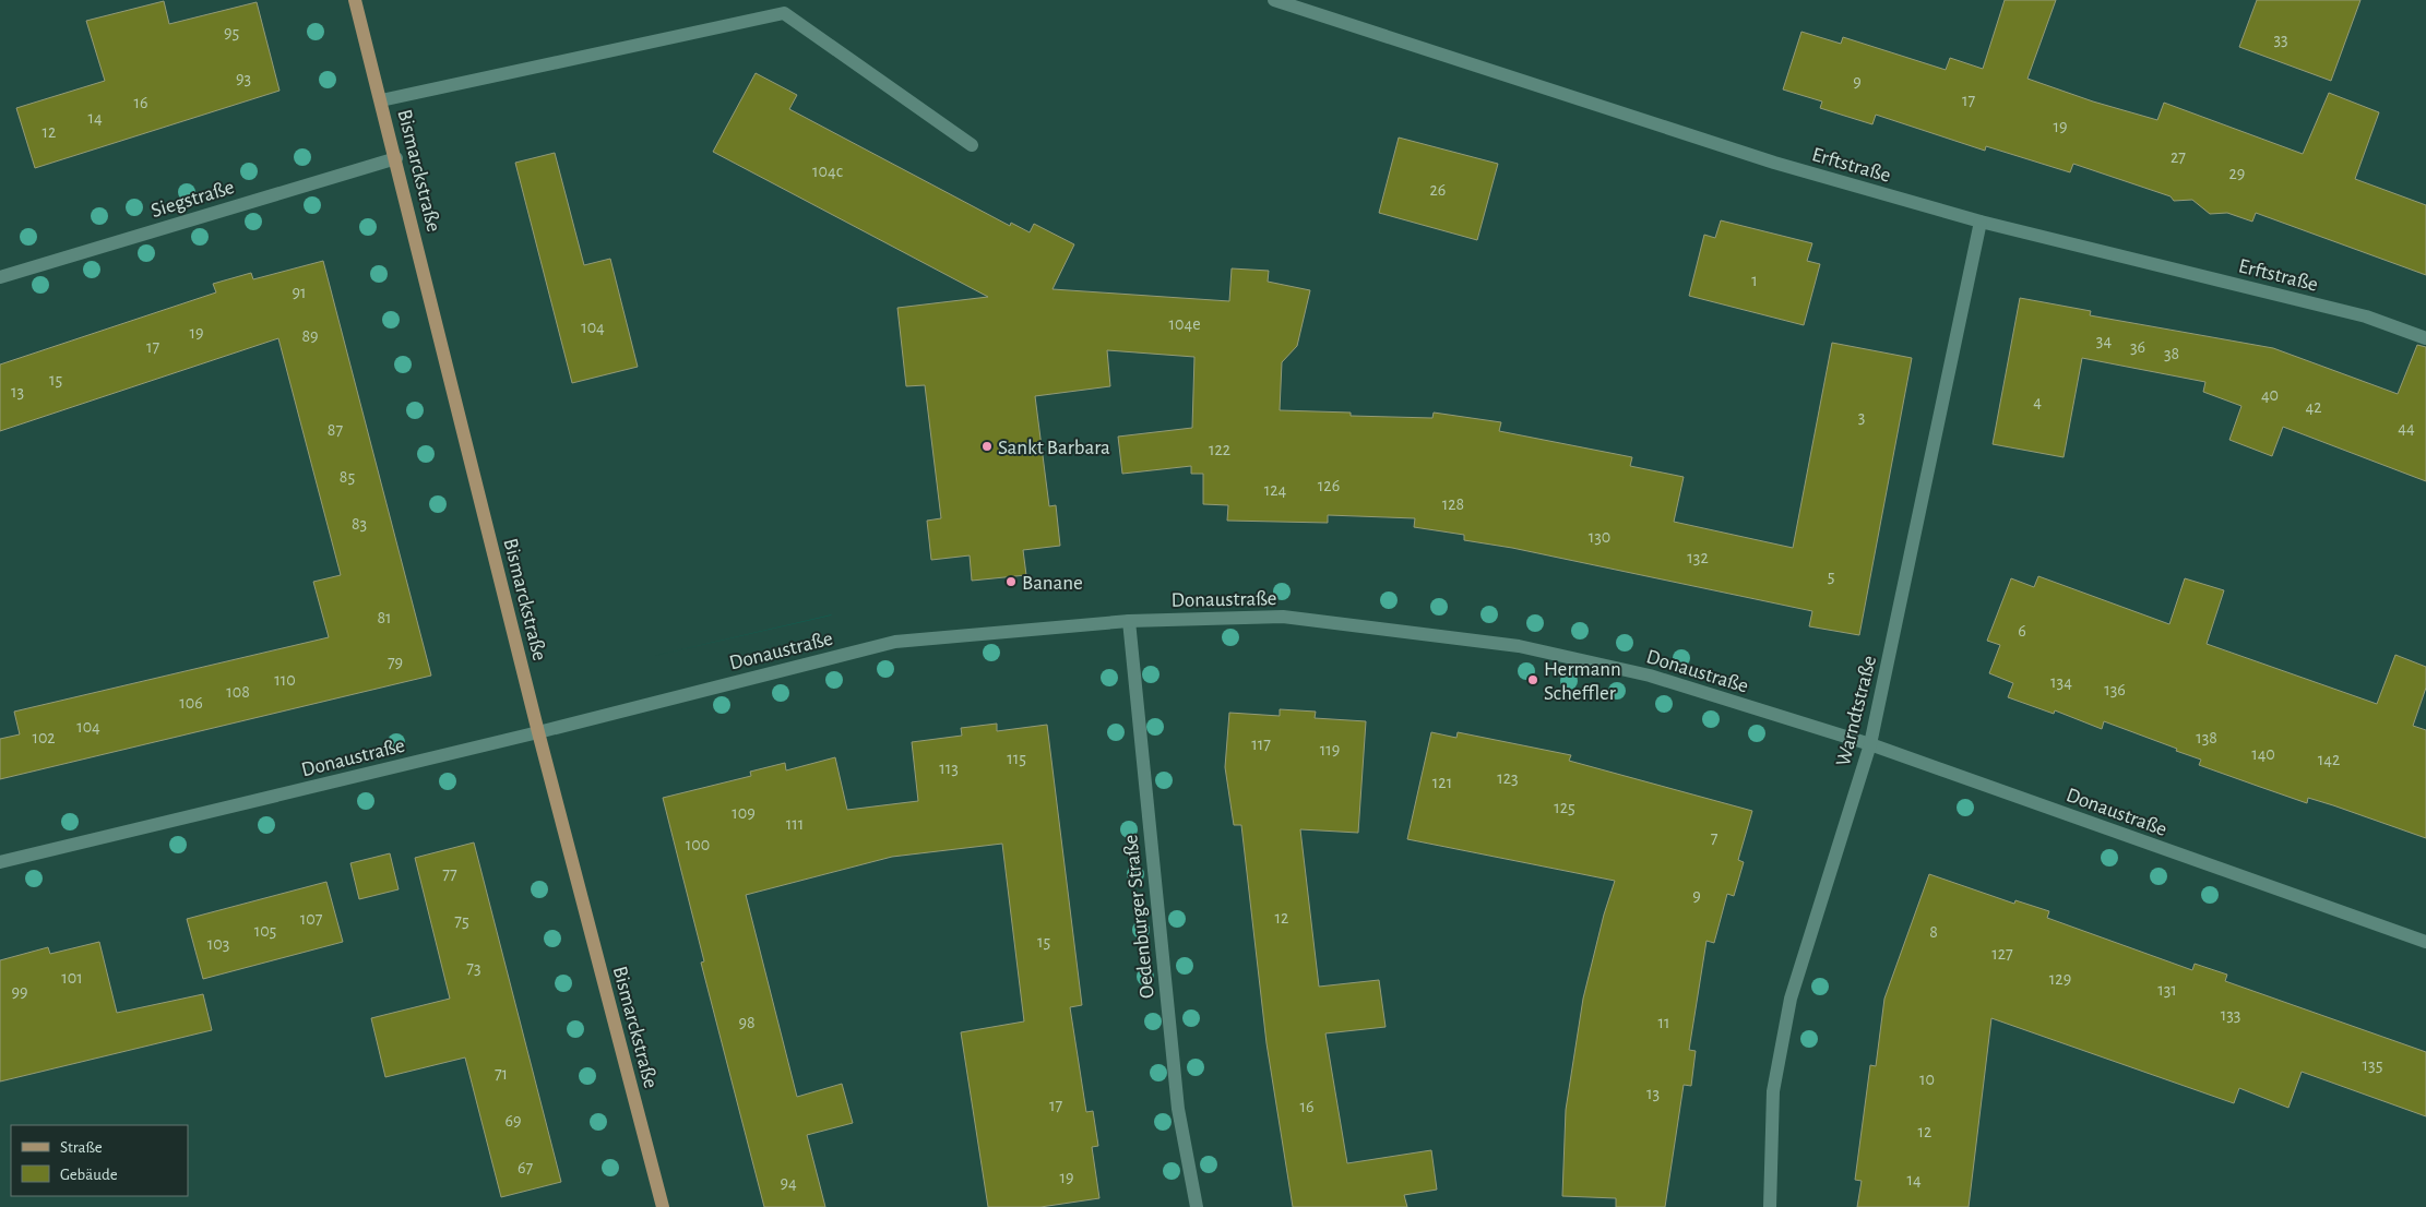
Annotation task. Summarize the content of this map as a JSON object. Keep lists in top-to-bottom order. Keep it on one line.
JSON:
{"streets":{"main road":["Bismarckstraße"],"street":["Erftstraße","Siegstraße","Donaustraße","Warndtstraße","Oedenburger Straße"]},"crossings":[["Erftstraße","Warndtstraße"],["Bismarckstraße","Siegstraße"],["Bismarckstraße","Donaustraße"],["Donaustraße","Warndtstraße"],["Donaustraße","Oedenburger Straße"]],"places":["Sankt Barbara","Banane","Hermann Scheffler"],"house_numbers":["95","33","93","9","17","16","14","19","12","27","104c","29","26","1","91","104e","104","19","89","34","17","36","38","15","13","40","4","42","3","44","87","122","85","126","124","128","83","130","132","5","81","6","79","110","134","136","108","106","104","102","138","117","119","140","115","142","113","123","121","125","109","111","7","100","77","9","12","107","75","105","8","15","103","127","73","101","129","131","99","133","98","11","135","71","10","13","17","16","69","12","67","19","14","94"],"legend":["Straße","Gebäude"]}
